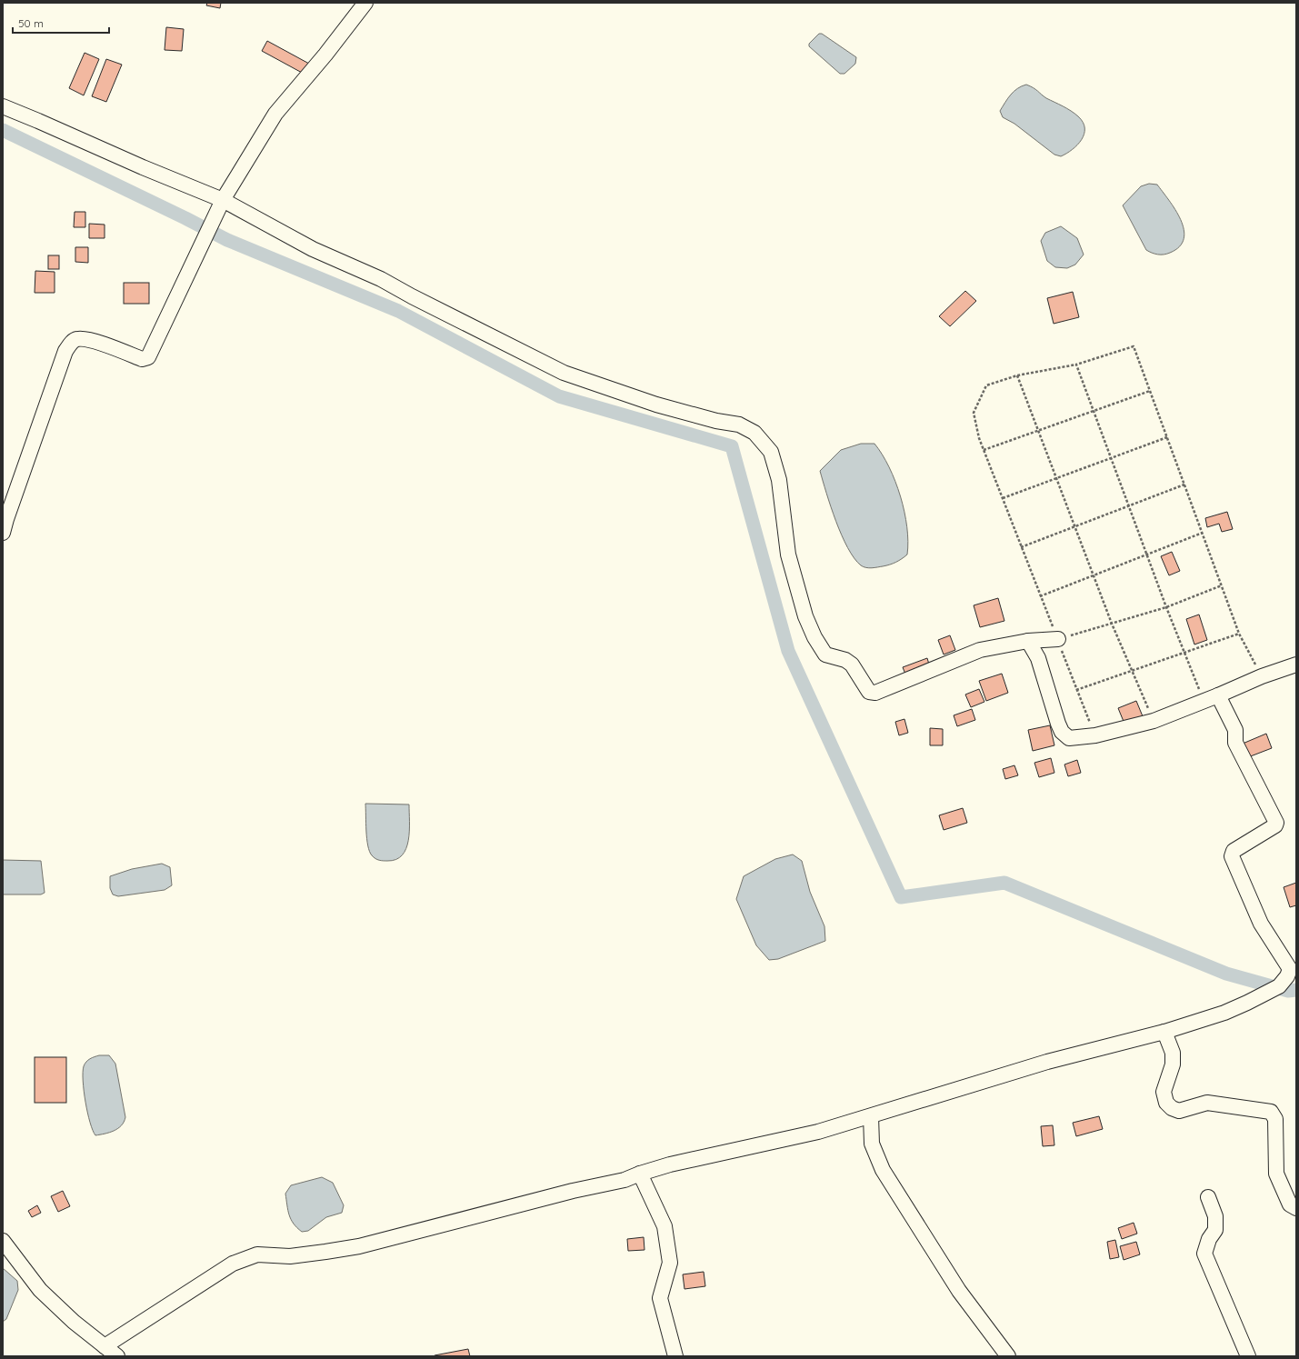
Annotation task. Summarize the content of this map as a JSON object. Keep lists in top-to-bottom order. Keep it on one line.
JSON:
{"scale_bar":"50 m"}
